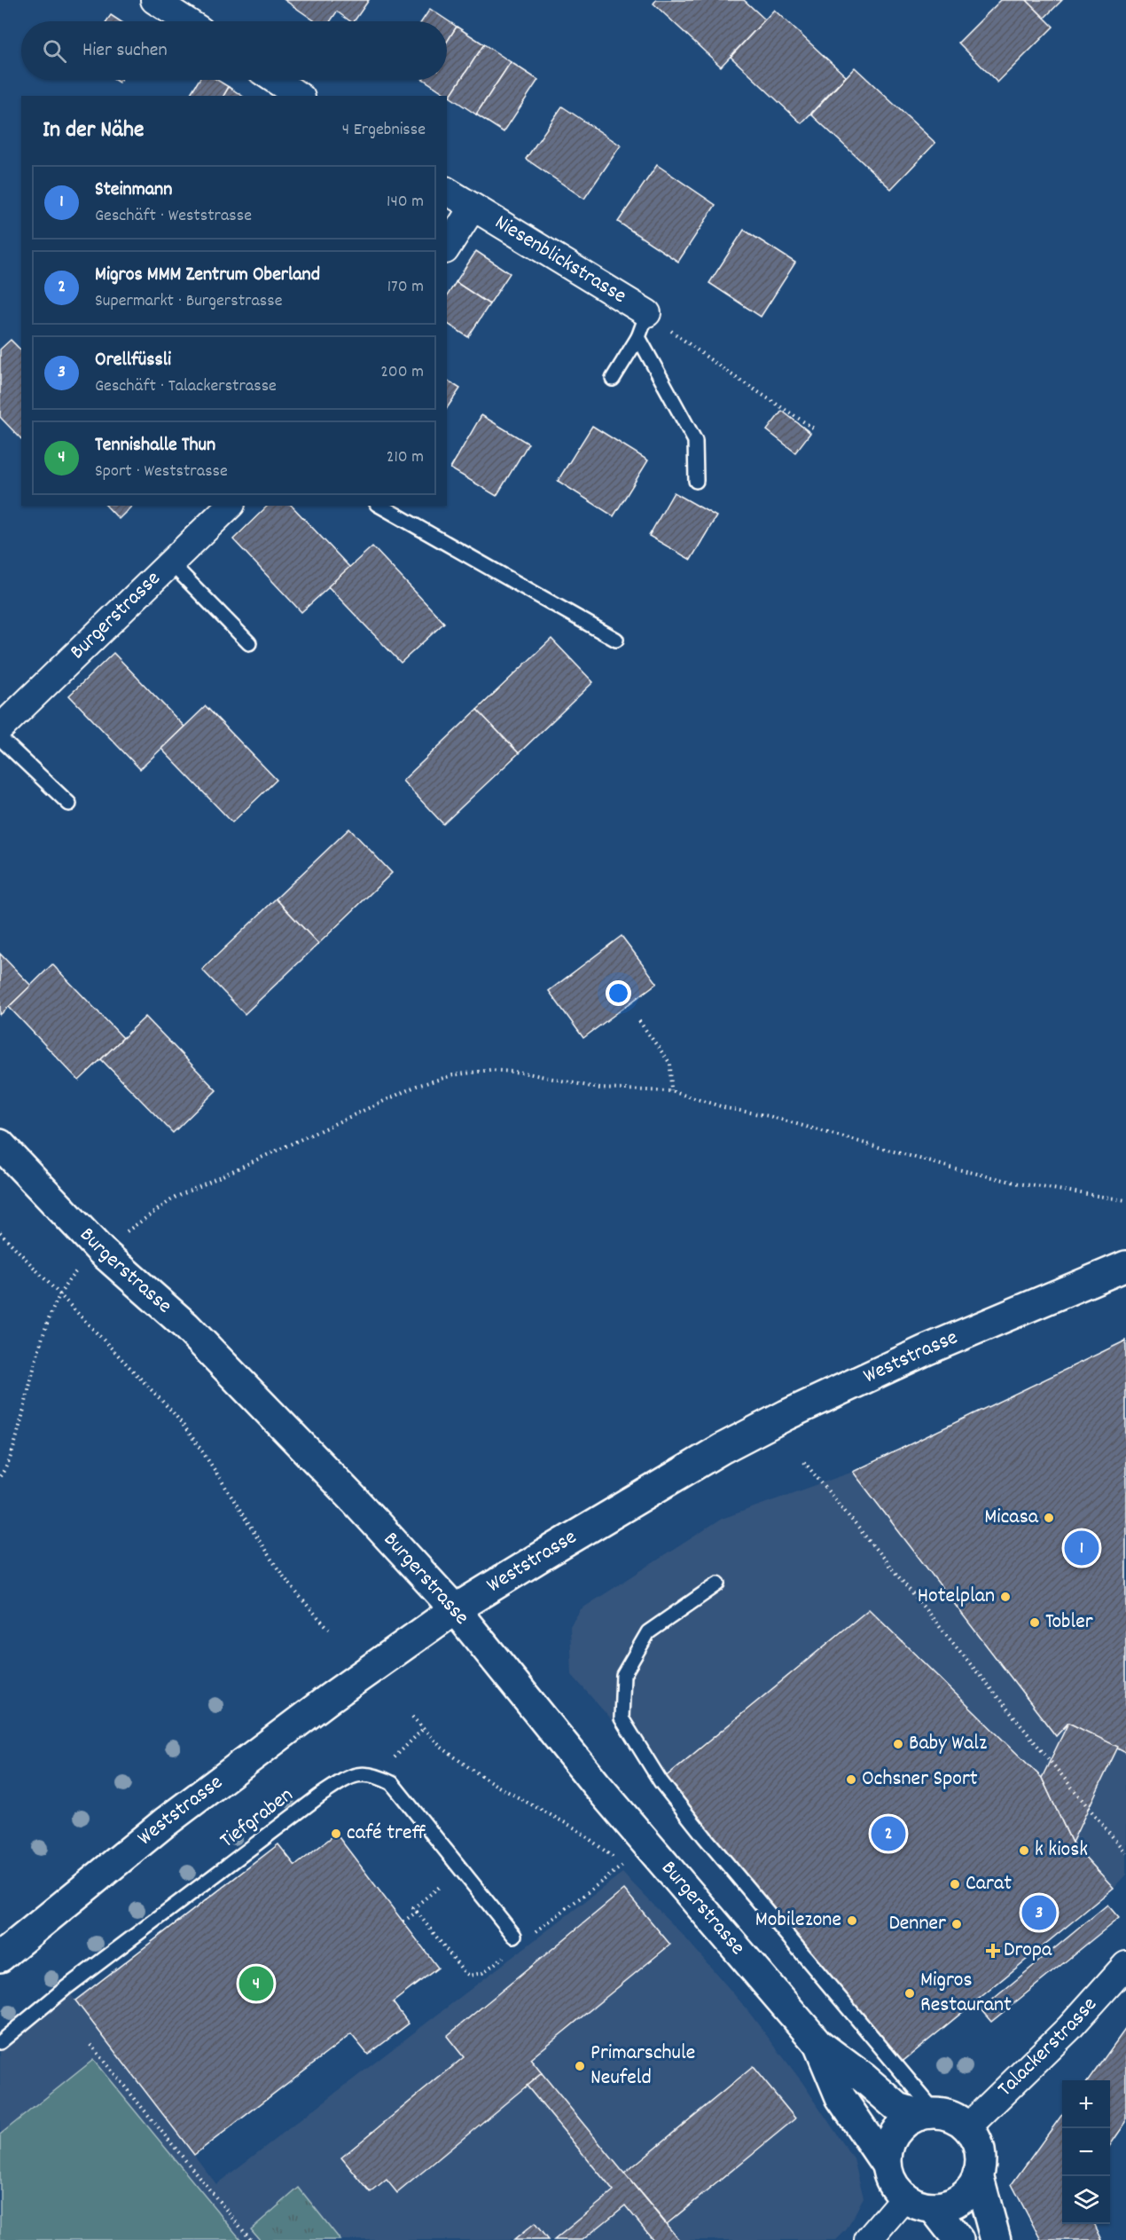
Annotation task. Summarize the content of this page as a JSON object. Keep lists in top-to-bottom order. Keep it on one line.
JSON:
{"streets":{"main road":["Burgerstrasse","Weststrasse"],"street":["Niesenblickstrasse","Talackerstrasse"],"lane":["Tiefgraben"]},"crossings":[["Burgerstrasse","Weststrasse"],["Burgerstrasse","Talackerstrasse"]],"places":{"other":["Micasa","Hotelplan","Tobler","Baby Walz","Ochsner Sport","café treff","k kiosk","Carat","Mobilezone","Denner","Migros Restaurant","Primarschule Neufeld"],"health":["Dropa"]},"page":{"search":"Hier suchen","heading":["In der Nähe","4 Ergebnisse"],"list":[{"mark":"1","name":"Steinmann","note":"Geschäft · Weststrasse","value":"140 m"},{"mark":"2","name":"Migros MMM Zentrum Oberland","note":"Supermarkt · Burgerstrasse","value":"170 m"},{"mark":"3","name":"Orellfüssli","note":"Geschäft · Talackerstrasse","value":"200 m"},{"mark":"4","name":"Tennishalle Thun","note":"Sport · Weststrasse","value":"210 m"}],"pins":["1","2","3","4"],"map_buttons":["+","−"]}}
